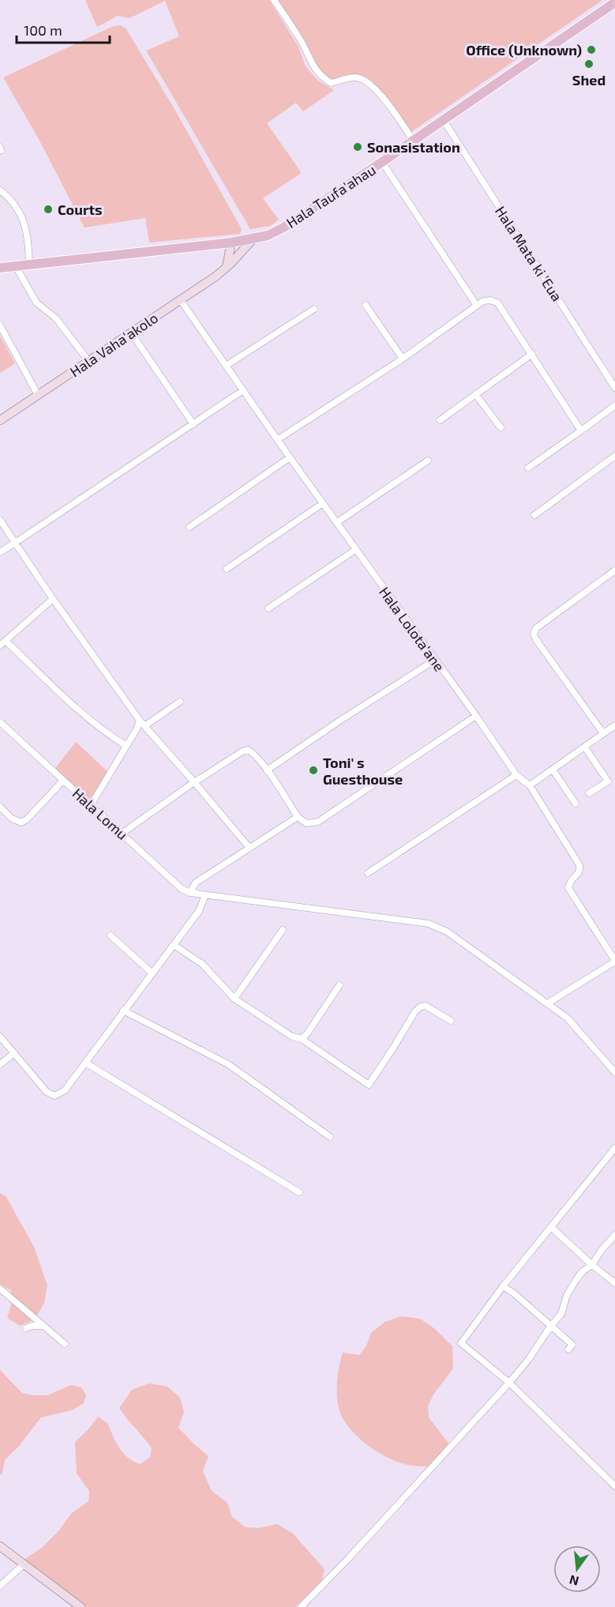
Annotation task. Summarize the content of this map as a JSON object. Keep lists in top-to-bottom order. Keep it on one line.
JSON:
{"streets":{"main road":["Hala Taufa'ahau","Hala Vaha'akolo"],"street":["Hala Mata ki 'Eua","Hala Lolota'ane","Hala Lomu"]},"crossings":[["Hala Taufa'ahau","Hala Mata ki 'Eua"],["Hala Taufa'ahau","Hala Vaha'akolo"],["Hala Vaha'akolo","Hala Lolota'ane"]],"places":["Office (Unknown)","Shed","Sonasistation","Courts","Toni' s Guesthouse"],"scale_bar":"100 m","north":"bottom"}
